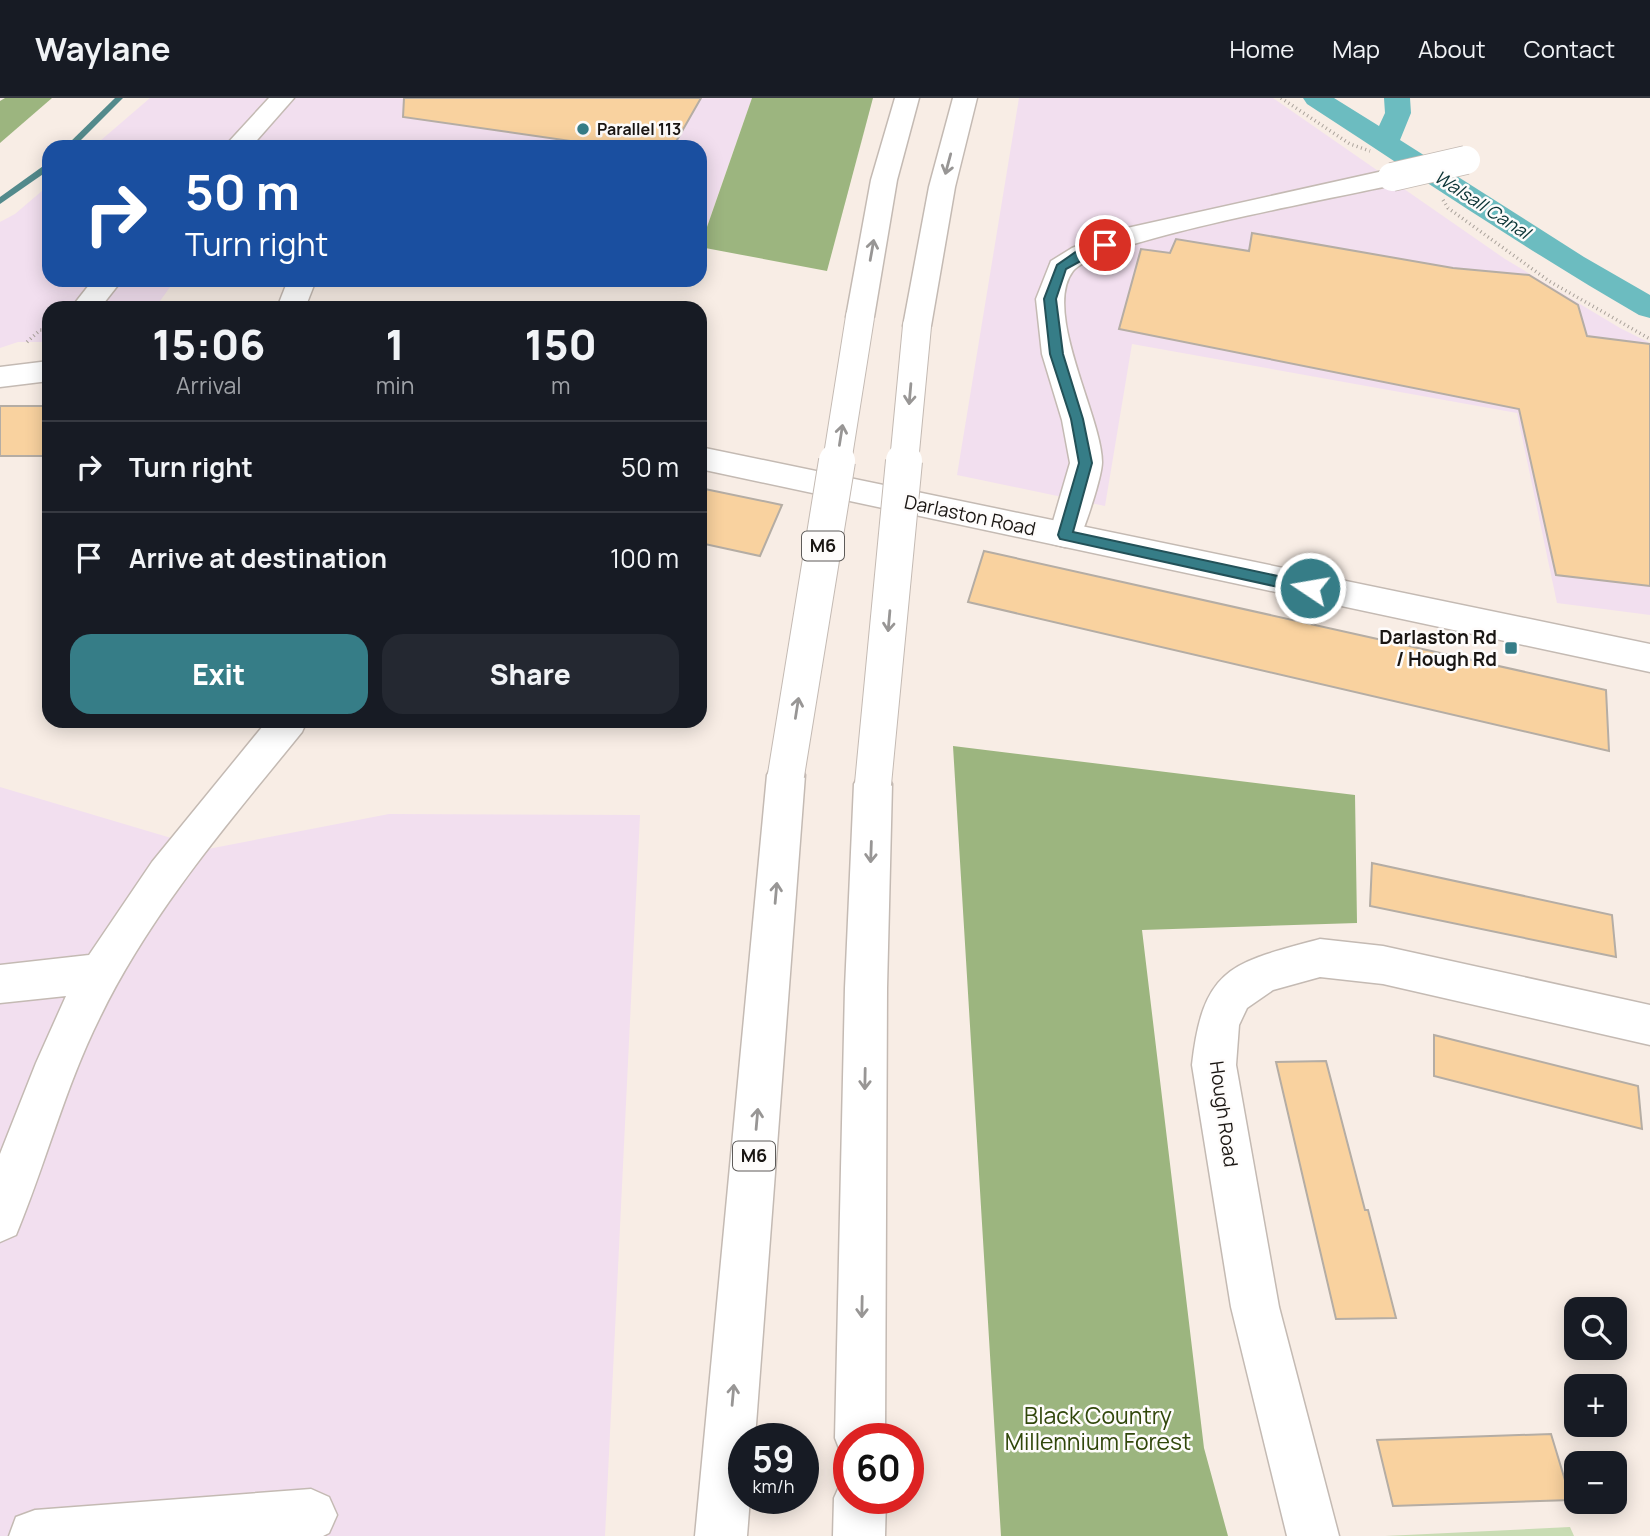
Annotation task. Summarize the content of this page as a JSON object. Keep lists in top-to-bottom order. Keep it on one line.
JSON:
{"streets":{"main road":["Darlaston Road","M6","Hough Road"]},"water":["Walsall Canal"],"parks":["Black Country Millennium Forest"],"places":{"other":["Parallel 113"],"transit":["Darlaston Rd / Hough Rd"]},"page":{"header":"Waylane","nav":["Home","Map","About","Contact"],"turn":["50 m","Turn right"],"eta":["15:06","Arrival","1","min","150","m"],"list":[{"name":"Turn right","value":"50 m"},{"name":"Arrive at destination","value":"100 m"}],"buttons":["Exit","Share"],"map_buttons":["+","−"],"speed":"59 km/h","limit":"60"}}
